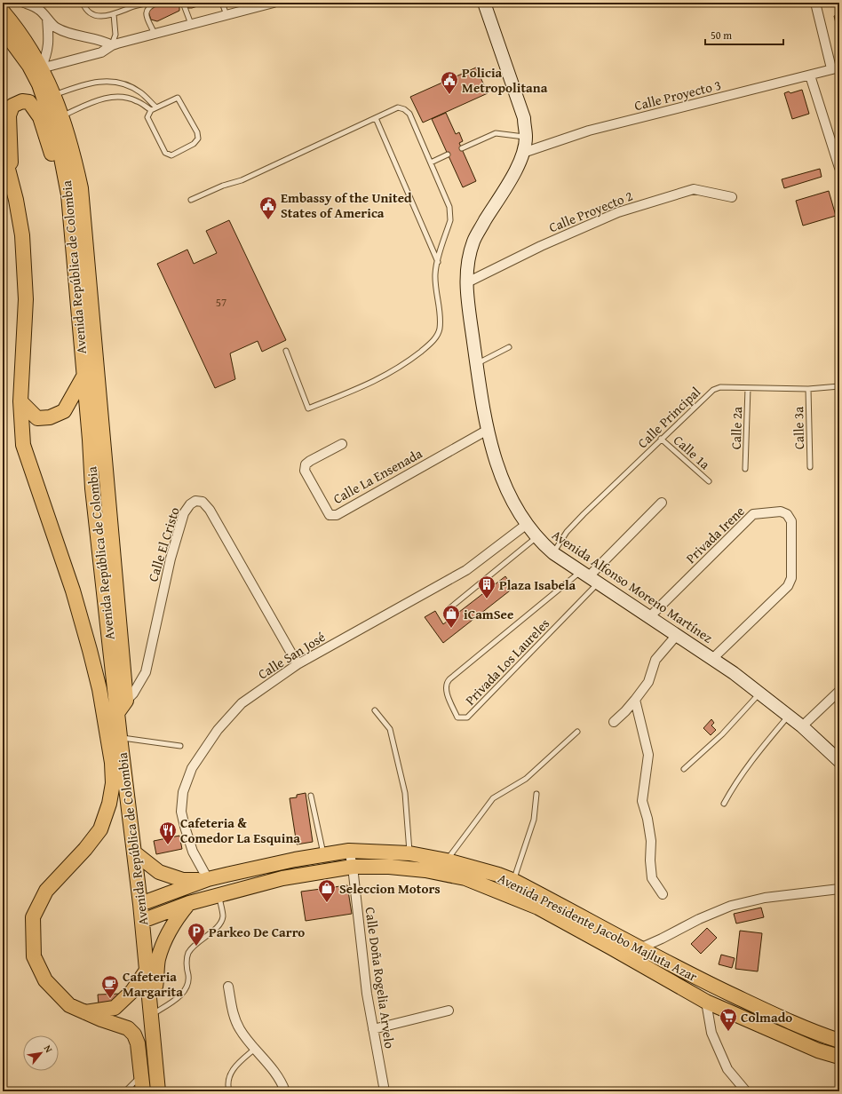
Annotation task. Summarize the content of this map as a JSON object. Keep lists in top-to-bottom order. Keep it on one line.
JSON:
{"streets":{"main road":["Avenida República de Colombia","Avenida Alfonso Moreno Martínez","Avenida Presidente Jacobo Majluta Azar"],"street":["Calle Proyecto 3","Calle Proyecto 2","Calle La Ensenada","Privada Irene","Calle El Cristo","Calle San José","Calle Doña Rogelia Arvelo"],"lane":["Calle Principal","Calle 2a","Calle 3a","Calle 1a","Privada Los Laureles"]},"crossings":[["Calle Proyecto 3","Avenida Alfonso Moreno Martínez"],["Calle Proyecto 2","Avenida Alfonso Moreno Martínez"],["Avenida República de Colombia","Avenida Presidente Jacobo Majluta Azar"],["Calle Principal","Calle 2a"],["Calle Principal","Calle 3a"],["Calle Principal","Calle 1a"],["Calle Principal","Avenida Alfonso Moreno Martínez"],["Calle La Ensenada","Avenida Alfonso Moreno Martínez"],["Privada Irene","Avenida Alfonso Moreno Martínez"],["Calle El Cristo","Calle San José"],["Avenida Alfonso Moreno Martínez","Calle San José"],["Avenida Alfonso Moreno Martínez","Privada Los Laureles"],["Calle San José","Avenida Presidente Jacobo Majluta Azar"],["Avenida Presidente Jacobo Majluta Azar","Calle Doña Rogelia Arvelo"]],"places":{"public building":["Policia Metropolitana","Embassy of the United States of America"],"building":["Plaza Isabela"],"shop":["iCamSee","Seleccion Motors"],"restaurant":["Cafeteria & Comedor La Esquina"],"parking":["Parkeo De Carro"],"cafe":["Cafeteria Margarita"],"supermarket":["Colmado"]},"house_numbers":["57"],"scale_bar":"50 m","north":"top right"}
